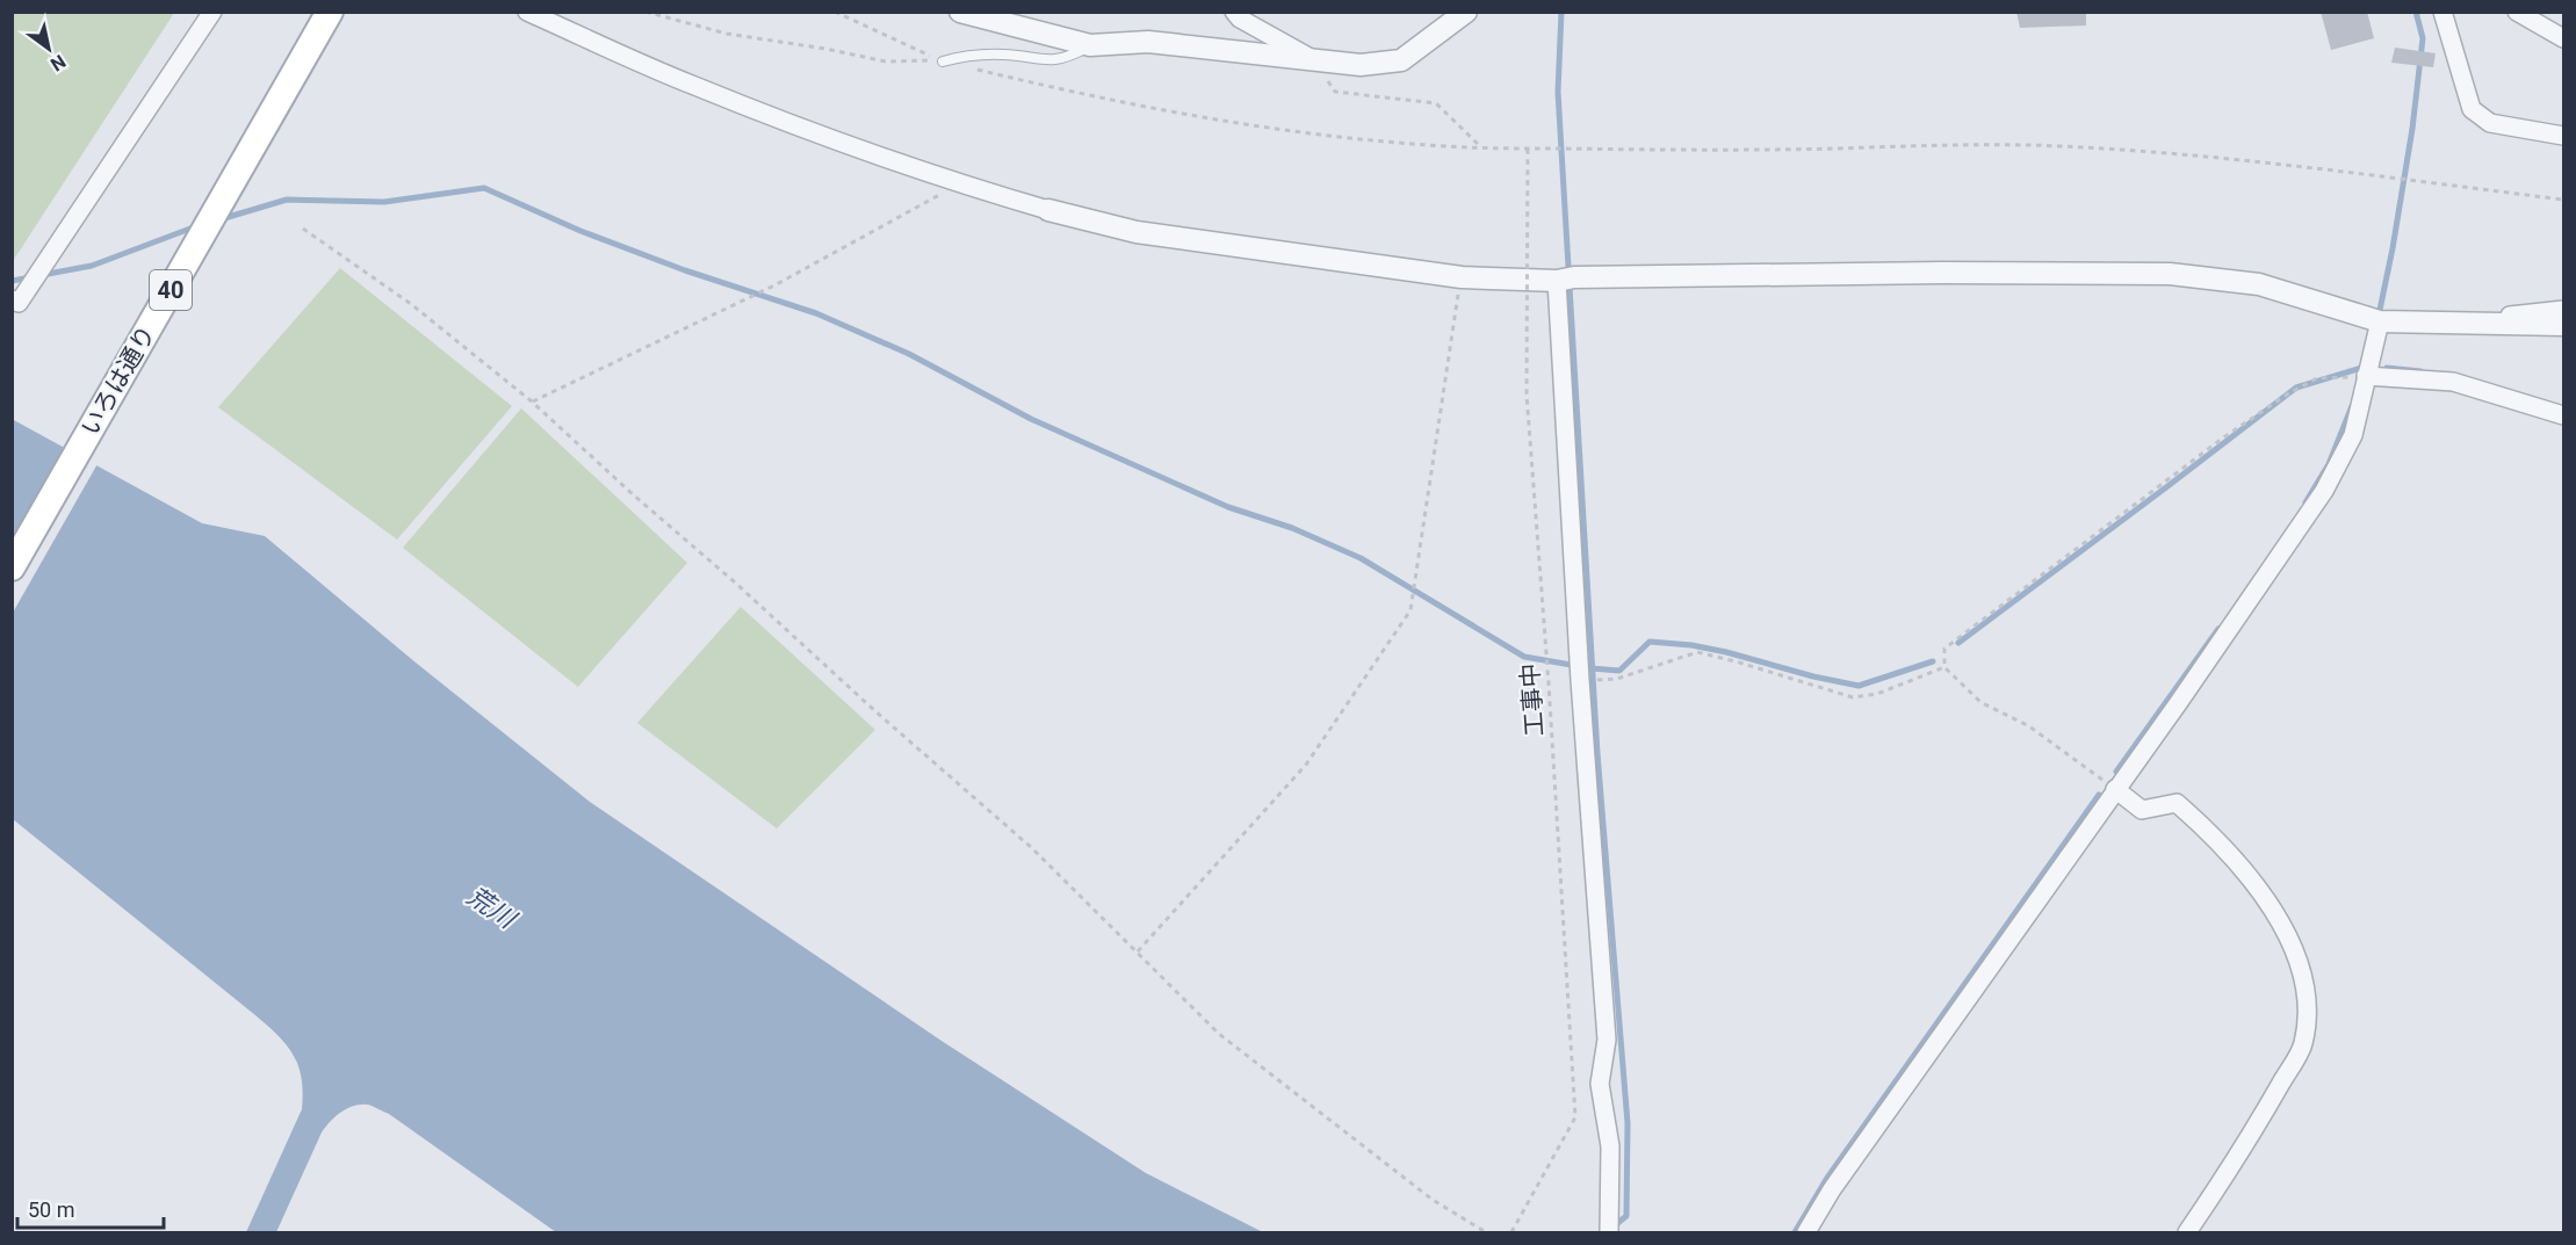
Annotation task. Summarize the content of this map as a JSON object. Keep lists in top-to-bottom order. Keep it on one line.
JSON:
{"streets":{"main road":["40","いろは通り"],"path":["工事中"]},"water":["荒川"],"scale_bar":"50 m","north":"bottom right"}
